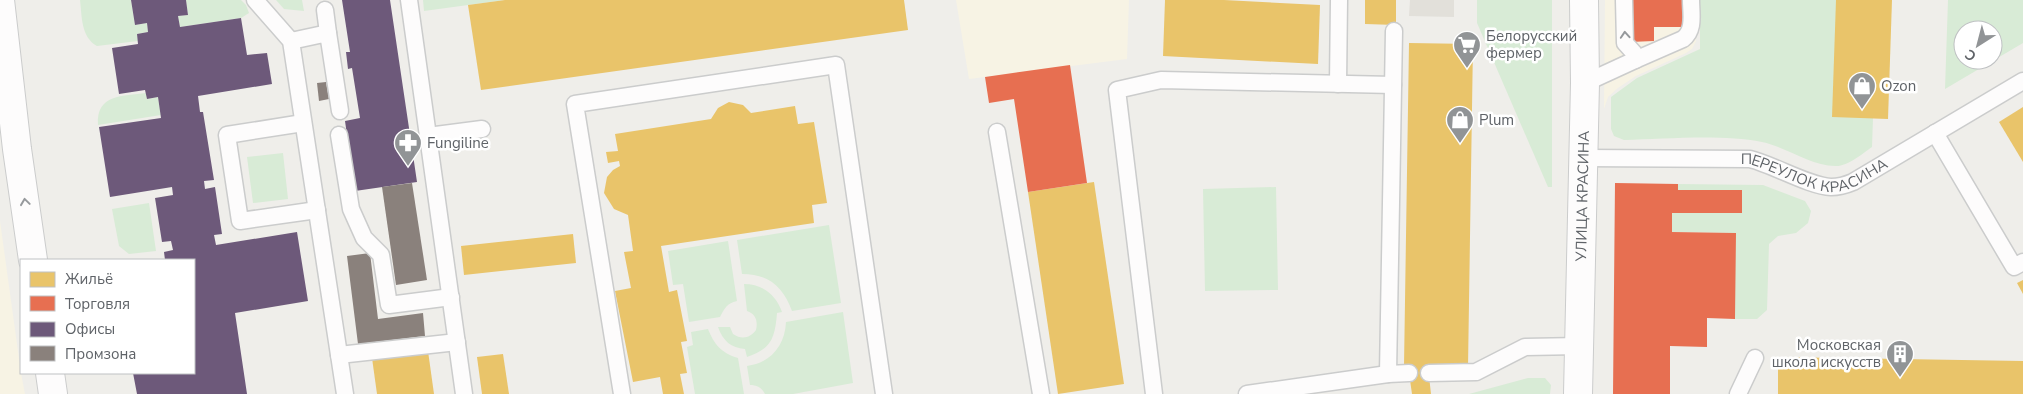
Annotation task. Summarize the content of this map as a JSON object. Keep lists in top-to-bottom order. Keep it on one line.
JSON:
{"streets":{"street":["УЛИЦА КРАСИНА"],"lane":["ПЕРЕУЛОК КРАСИНА"]},"crossings":[["ПЕРЕУЛОК КРАСИНА","УЛИЦА КРАСИНА"]],"places":{"supermarket":["Белорусский фермер"],"shop":["Ozon","Plum"],"pharmacy":["Fungiline"],"building":["Московская школа искусств"]},"legend":["Жильё","Торговля","Офисы","Промзона"],"north":"bottom left"}
